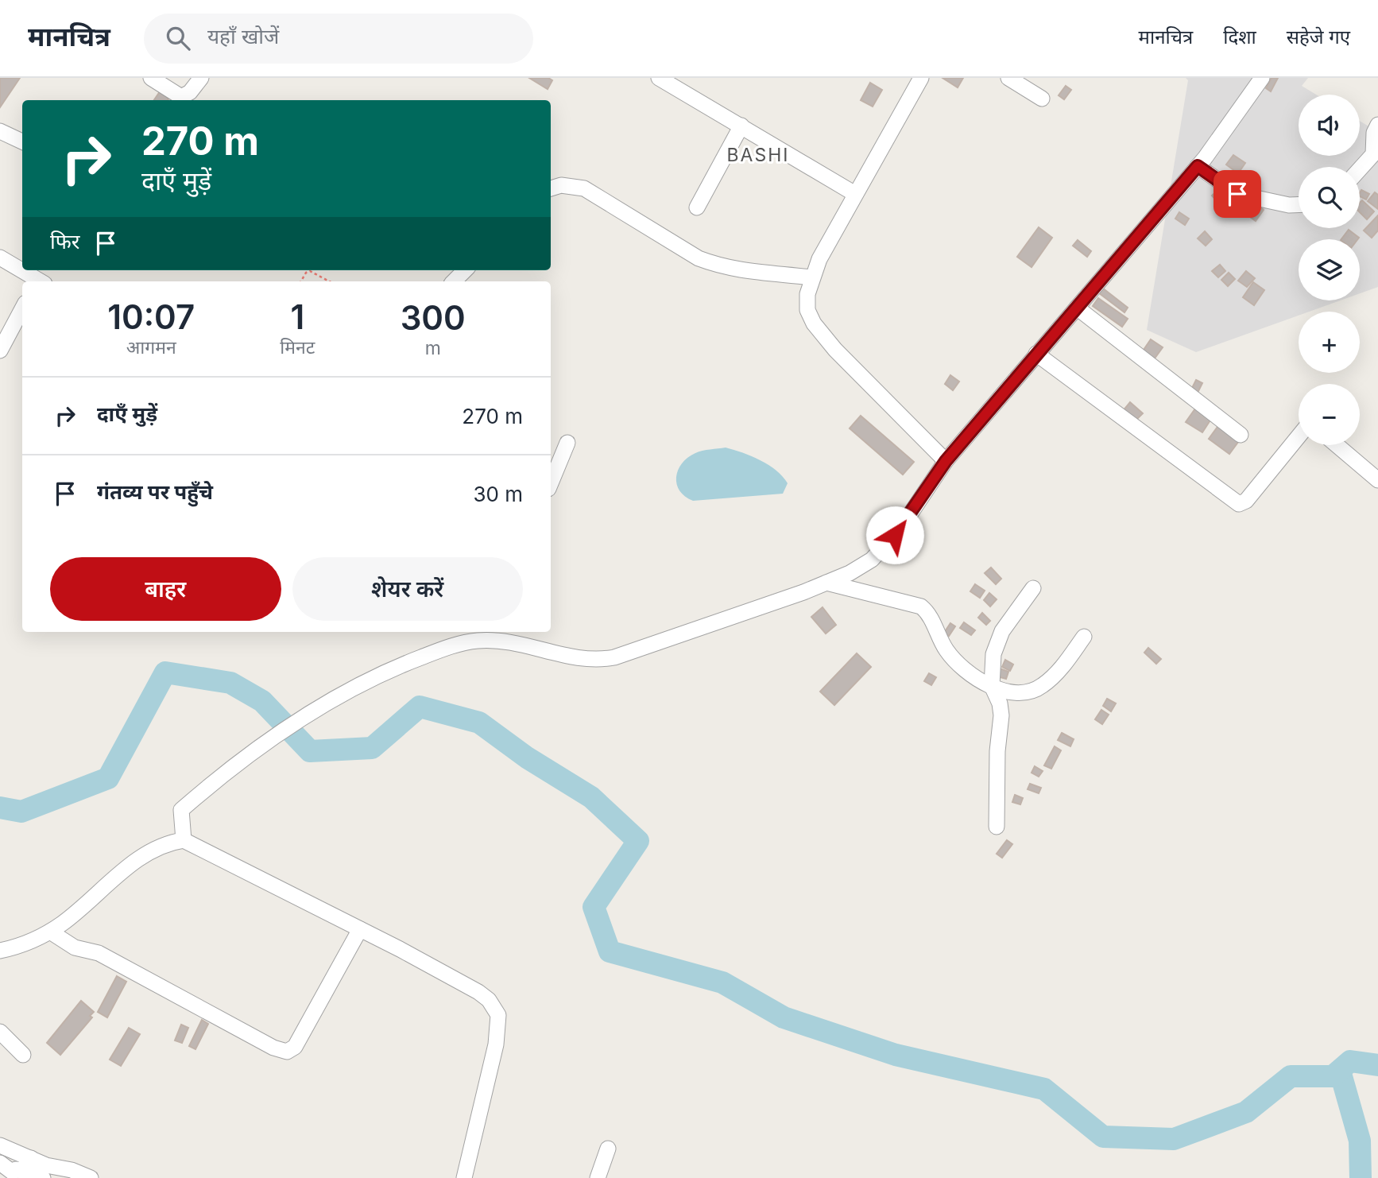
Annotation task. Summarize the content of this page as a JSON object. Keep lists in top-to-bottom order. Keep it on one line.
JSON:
{"districts":["BASHI"],"page":{"header":"मानचित्र","search":"यहाँ खोजें","nav":["मानचित्र","दिशा","सहेजे गए"],"map_buttons":["+","−"],"turn":["270 m","दाएँ मुड़ें"],"then":"फिर","eta":["10:07","आगमन","1","मिनट","300","m"],"list":[{"name":"दाएँ मुड़ें","value":"270 m"},{"name":"गंतव्य पर पहुँचे","value":"30 m"}],"buttons":["बाहर","शेयर करें"]}}
